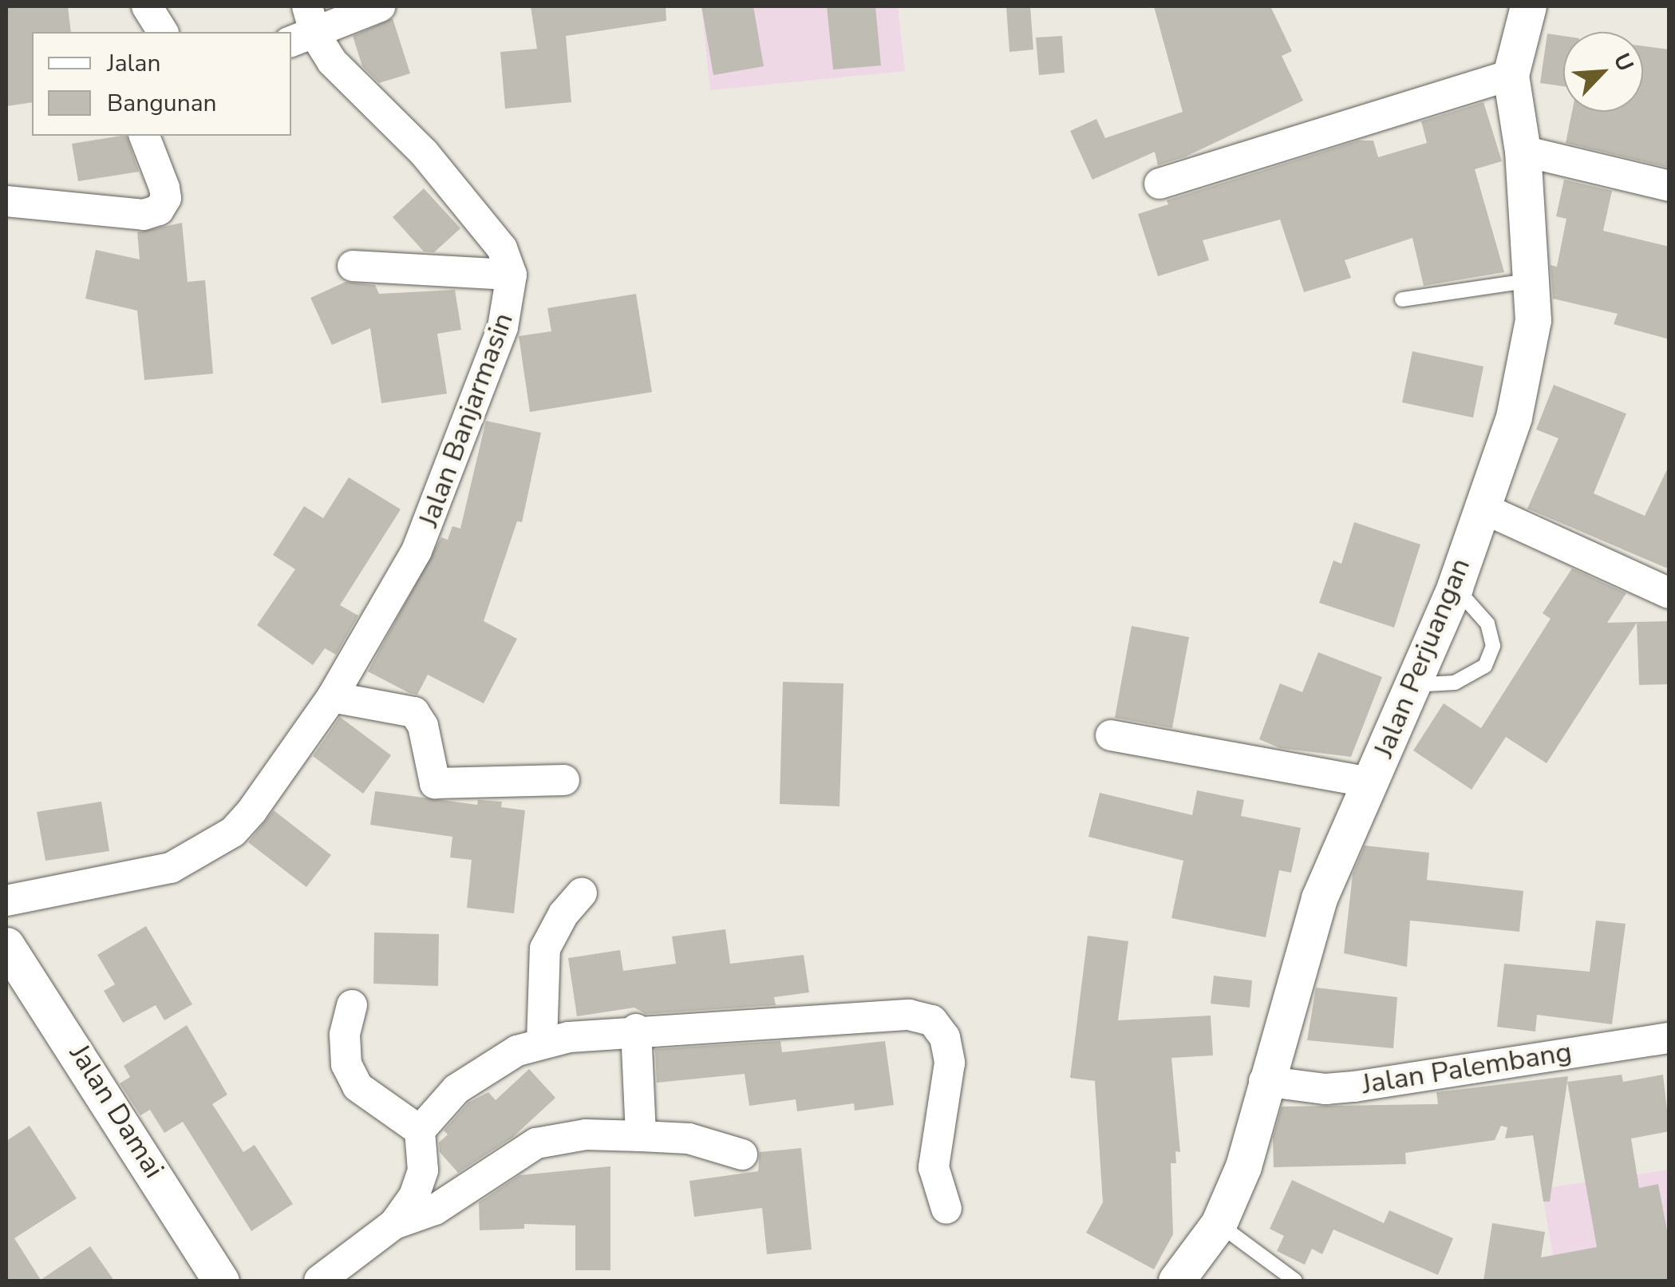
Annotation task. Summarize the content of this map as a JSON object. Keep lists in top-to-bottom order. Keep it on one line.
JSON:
{"streets":{"street":["Jalan Banjarmasin","Jalan Perjuangan","Jalan Palembang","Jalan Damai"]},"crossings":[["Jalan Perjuangan","Jalan Palembang"]],"legend":["Jalan","Bangunan"],"north":"top right"}
